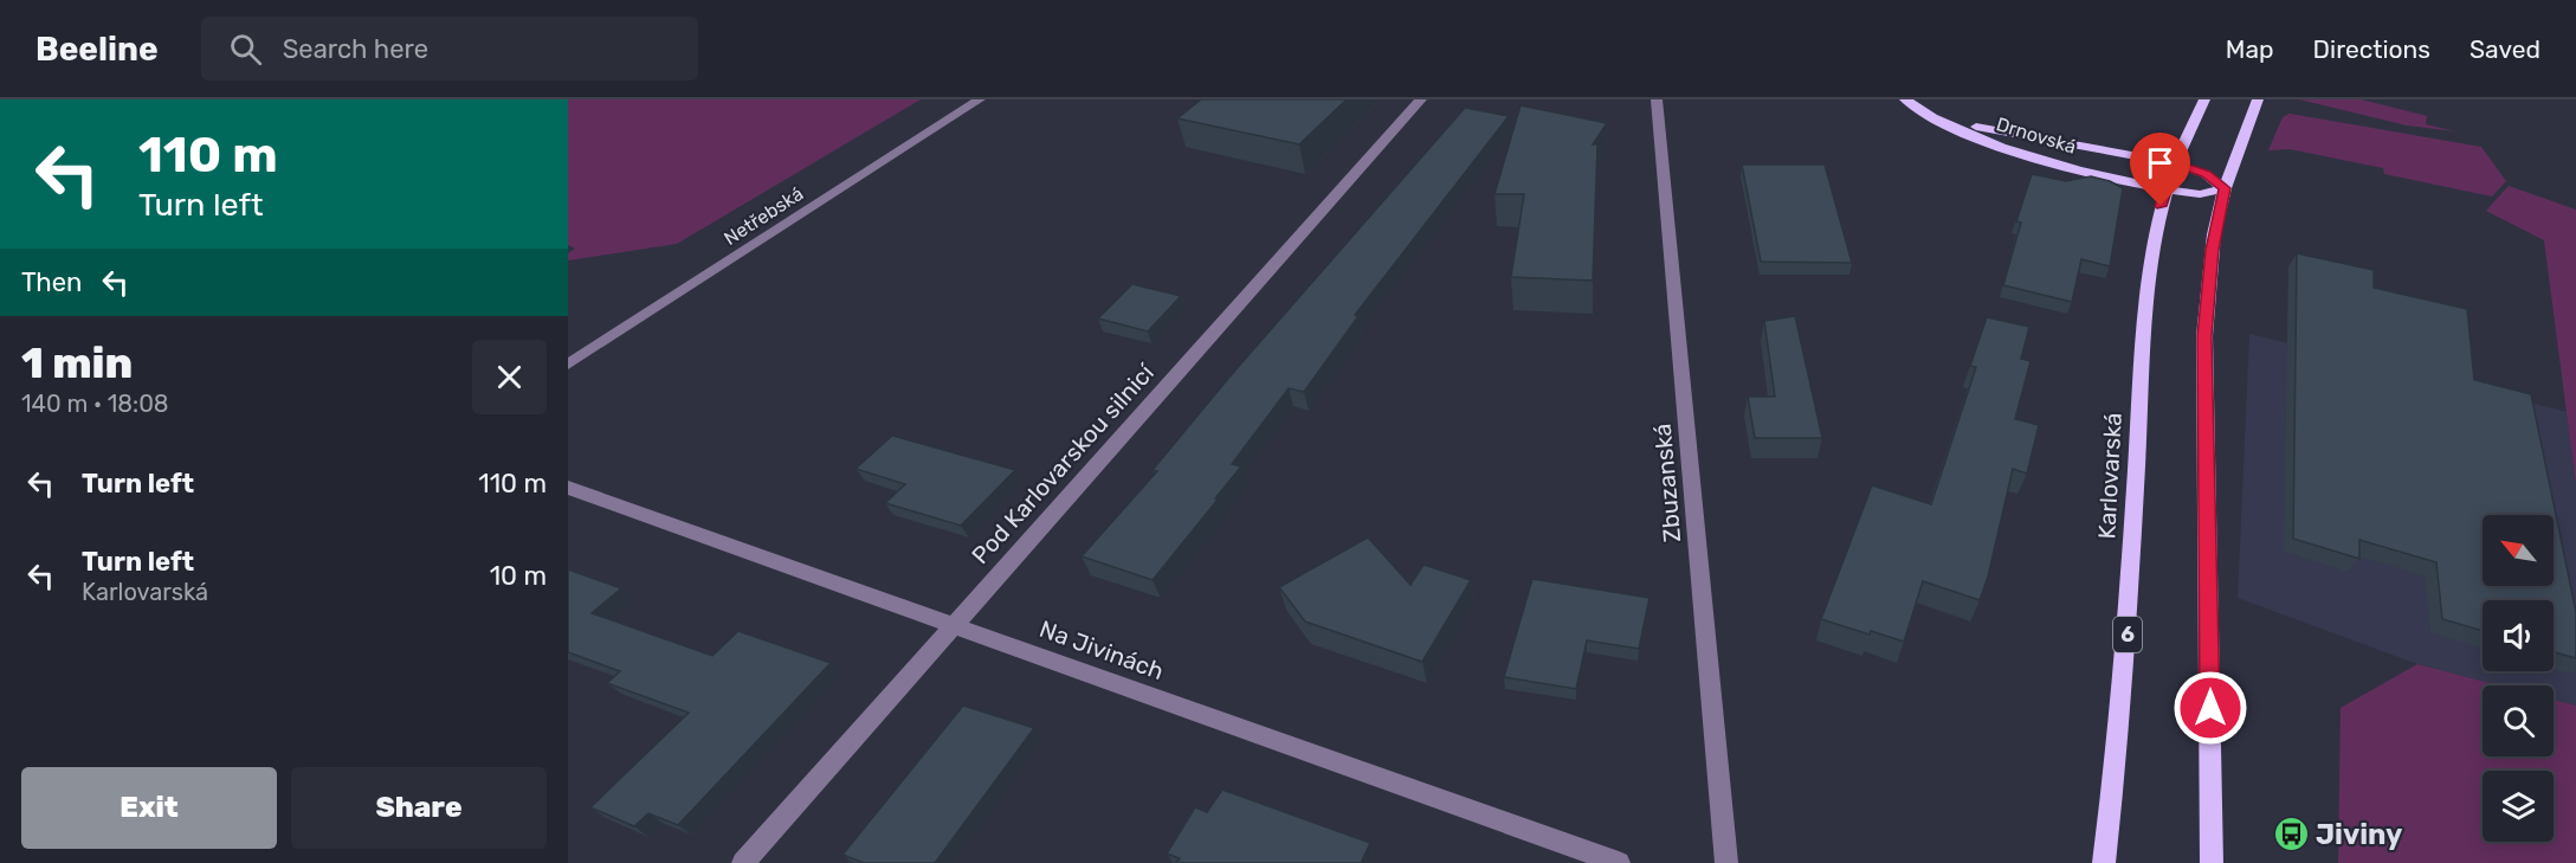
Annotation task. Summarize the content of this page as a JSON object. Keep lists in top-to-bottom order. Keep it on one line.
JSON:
{"streets":{"main road":["Drnovská","Karlovarská","6"],"street":["Netřebská","Pod Karlovarskou silnicí","Zbuzanská","Na Jivinách"]},"crossings":[["Drnovská","Karlovarská"],["Pod Karlovarskou silnicí","Na Jivinách"]],"places":{"bus stop":["Jiviny"]},"north":"top left","page":{"header":"Beeline","search":"Search here","nav":["Map","Directions","Saved"],"turn":["110 m","Turn left"],"then":"Then","heading":["1 min","140 m · 18:08"],"list":[{"name":"Turn left","value":"110 m"},{"name":"Turn left","note":"Karlovarská","value":"10 m"}],"buttons":["Exit","Share"]}}
